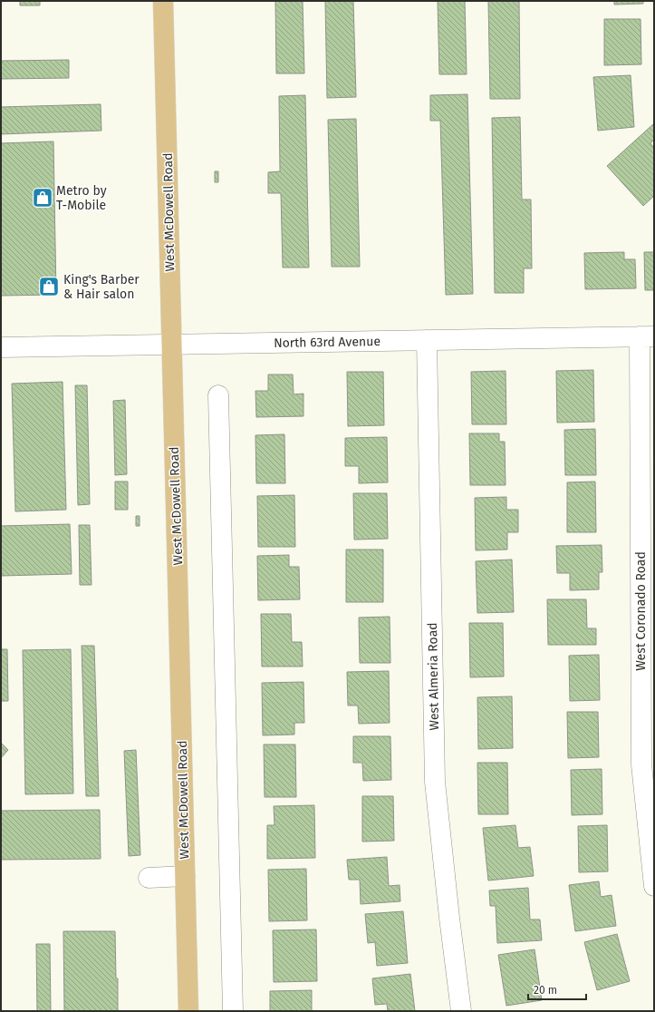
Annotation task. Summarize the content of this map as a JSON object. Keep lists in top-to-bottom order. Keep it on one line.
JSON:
{"streets":{"main road":["West McDowell Road"],"street":["North 63rd Avenue","West Coronado Road","West Almeria Road"]},"crossings":[["West McDowell Road","North 63rd Avenue"],["North 63rd Avenue","West Coronado Road"],["North 63rd Avenue","West Almeria Road"]],"places":{"shop":["Metro by T-Mobile","King's Barber & Hair salon"]},"scale_bar":"20 m"}
